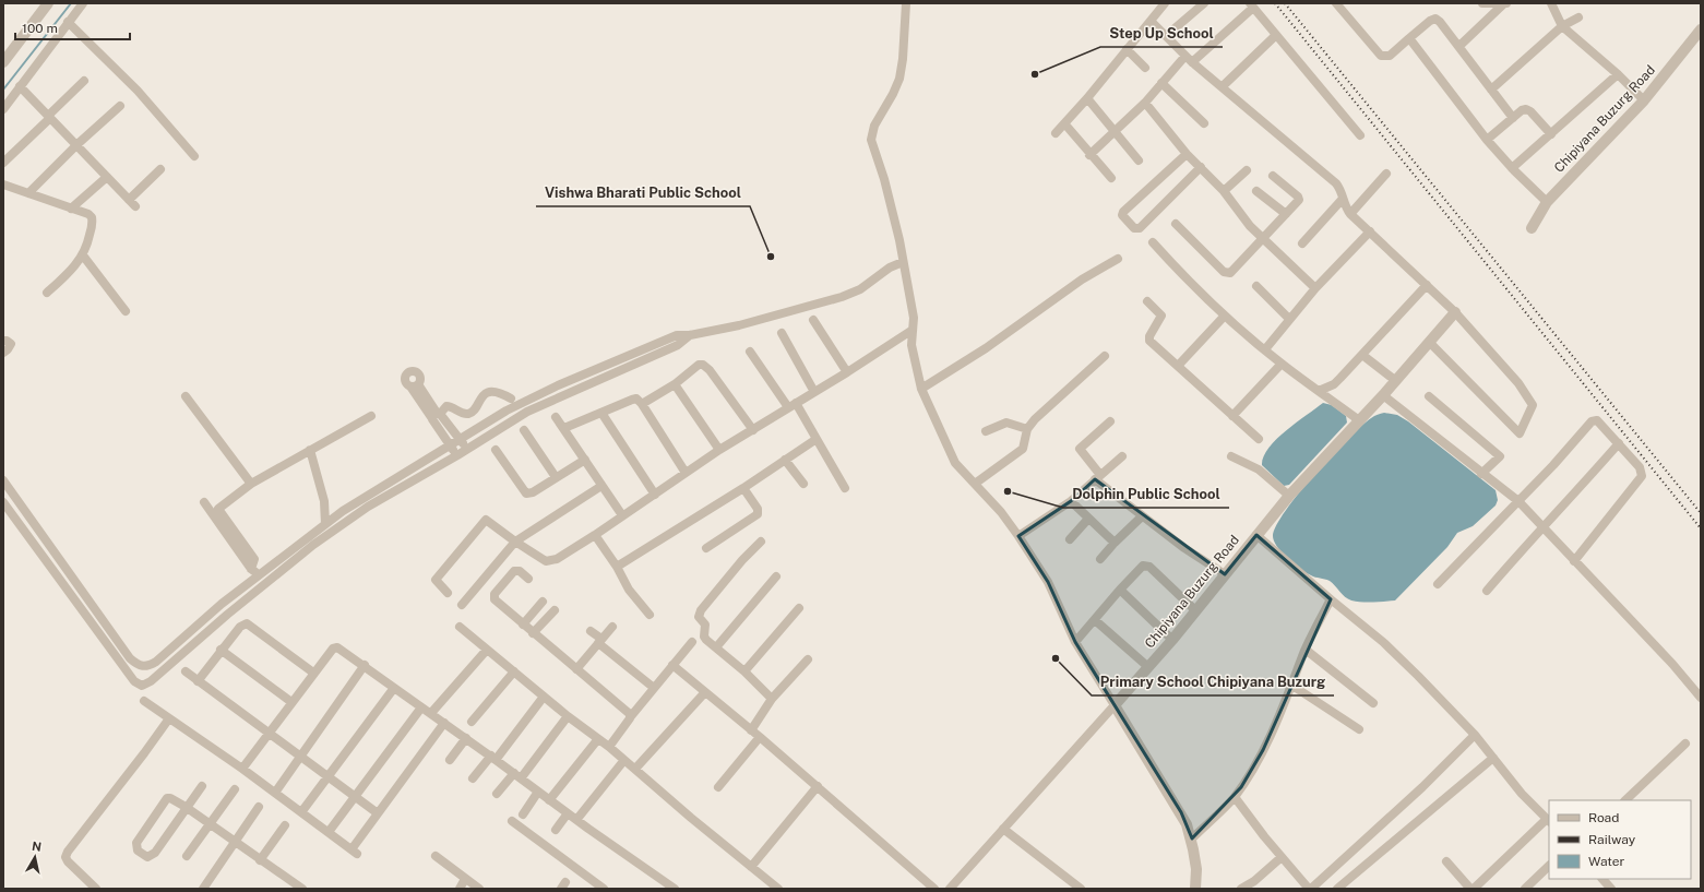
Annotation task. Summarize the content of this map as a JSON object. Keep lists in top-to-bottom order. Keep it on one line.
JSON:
{"streets":{"street":["Chipiyana Buzurg Road"]},"places":["Step Up School","Vishwa Bharati Public School","Dolphin Public School","Primary School Chipiyana Buzurg"],"legend":["Road","Railway","Water"],"scale_bar":"100 m","north":"top"}
